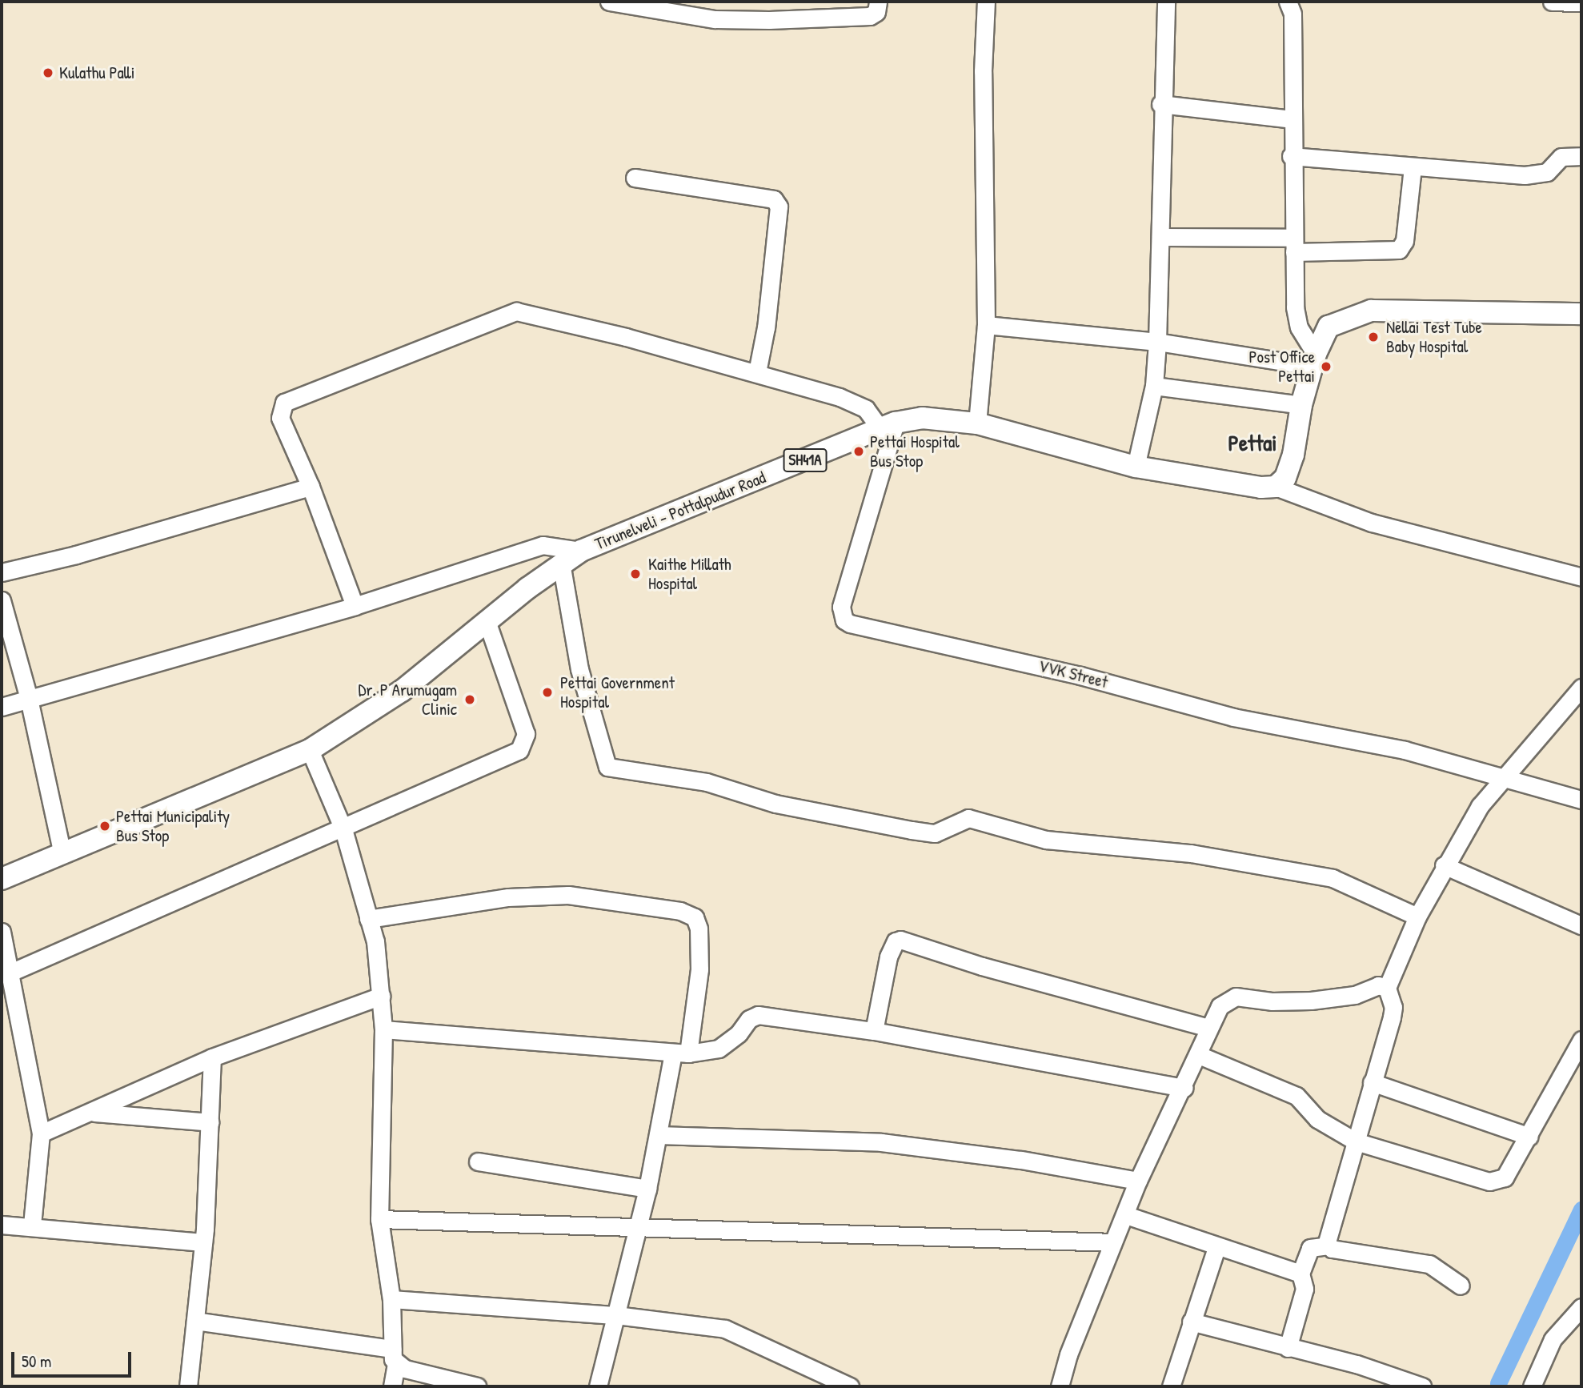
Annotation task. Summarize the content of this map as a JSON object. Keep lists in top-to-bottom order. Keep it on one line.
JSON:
{"streets":{"main road":["SH41A","Tirunelveli - Pottalpudur Road"],"street":["VVK Street"]},"crossings":[["Tirunelveli - Pottalpudur Road","VVK Street"]],"districts":["Pettai"],"places":["Kulathu Palli","Nellai Test Tube Baby Hospital","Post Office Pettai","Pettai Hospital Bus Stop","Kaithe Millath Hospital","Pettai Government Hospital","Dr. P Arumugam Clinic","Pettai Municipality Bus Stop"],"scale_bar":"50 m"}
